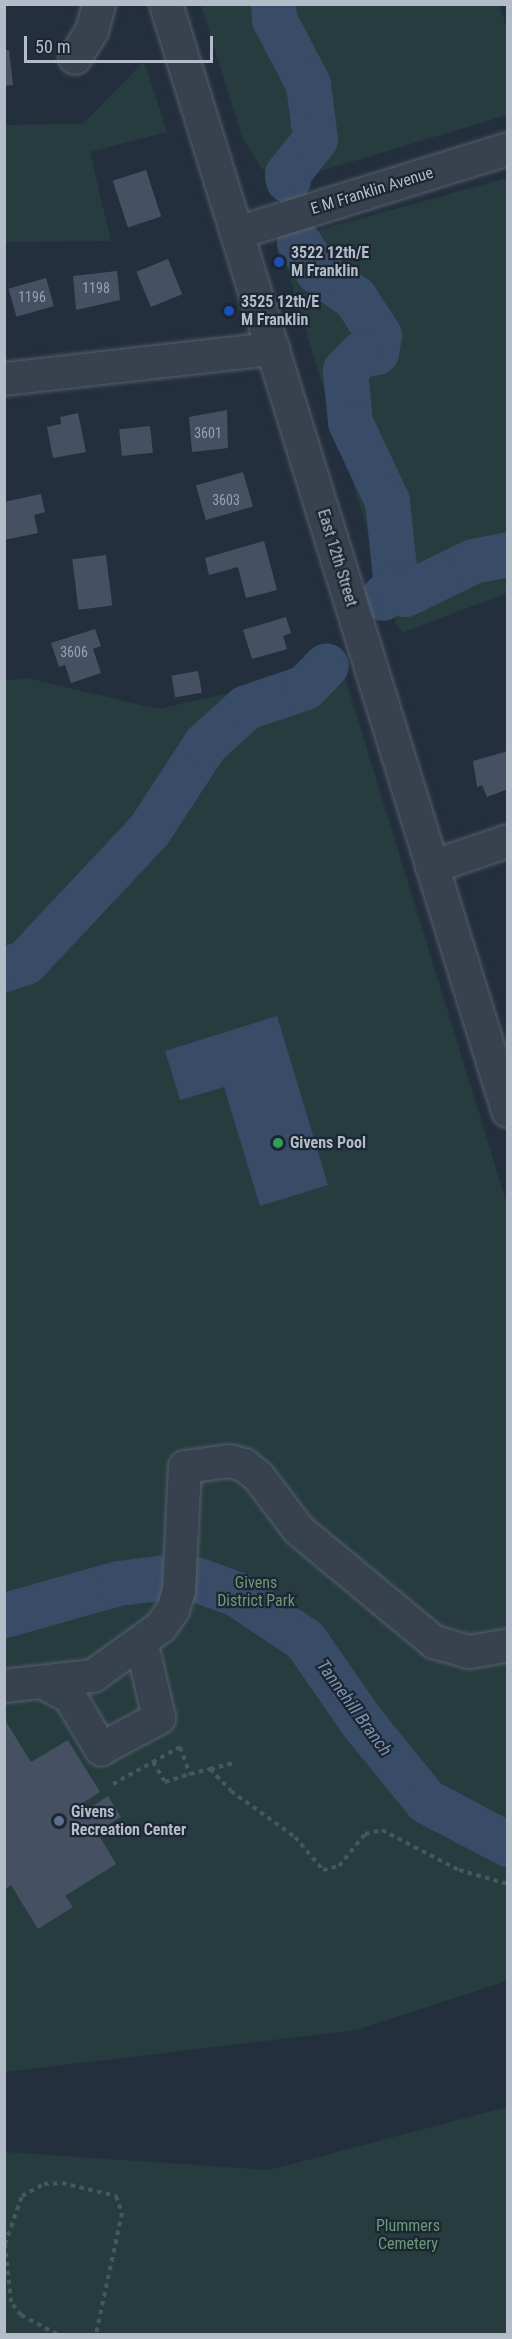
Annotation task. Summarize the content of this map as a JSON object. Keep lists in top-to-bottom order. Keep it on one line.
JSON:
{"streets":{"street":["E M Franklin Avenue","East 12th Street"]},"crossings":[["E M Franklin Avenue","East 12th Street"]],"water":["Tannehill Branch"],"parks":["Givens District Park","Plummers Cemetery"],"places":["3522 12th/E M Franklin","3525 12th/E M Franklin","Givens Pool","Givens Recreation Center"],"house_numbers":["1198","1196","3601","3603","3606"],"scale_bar":"50 m"}
